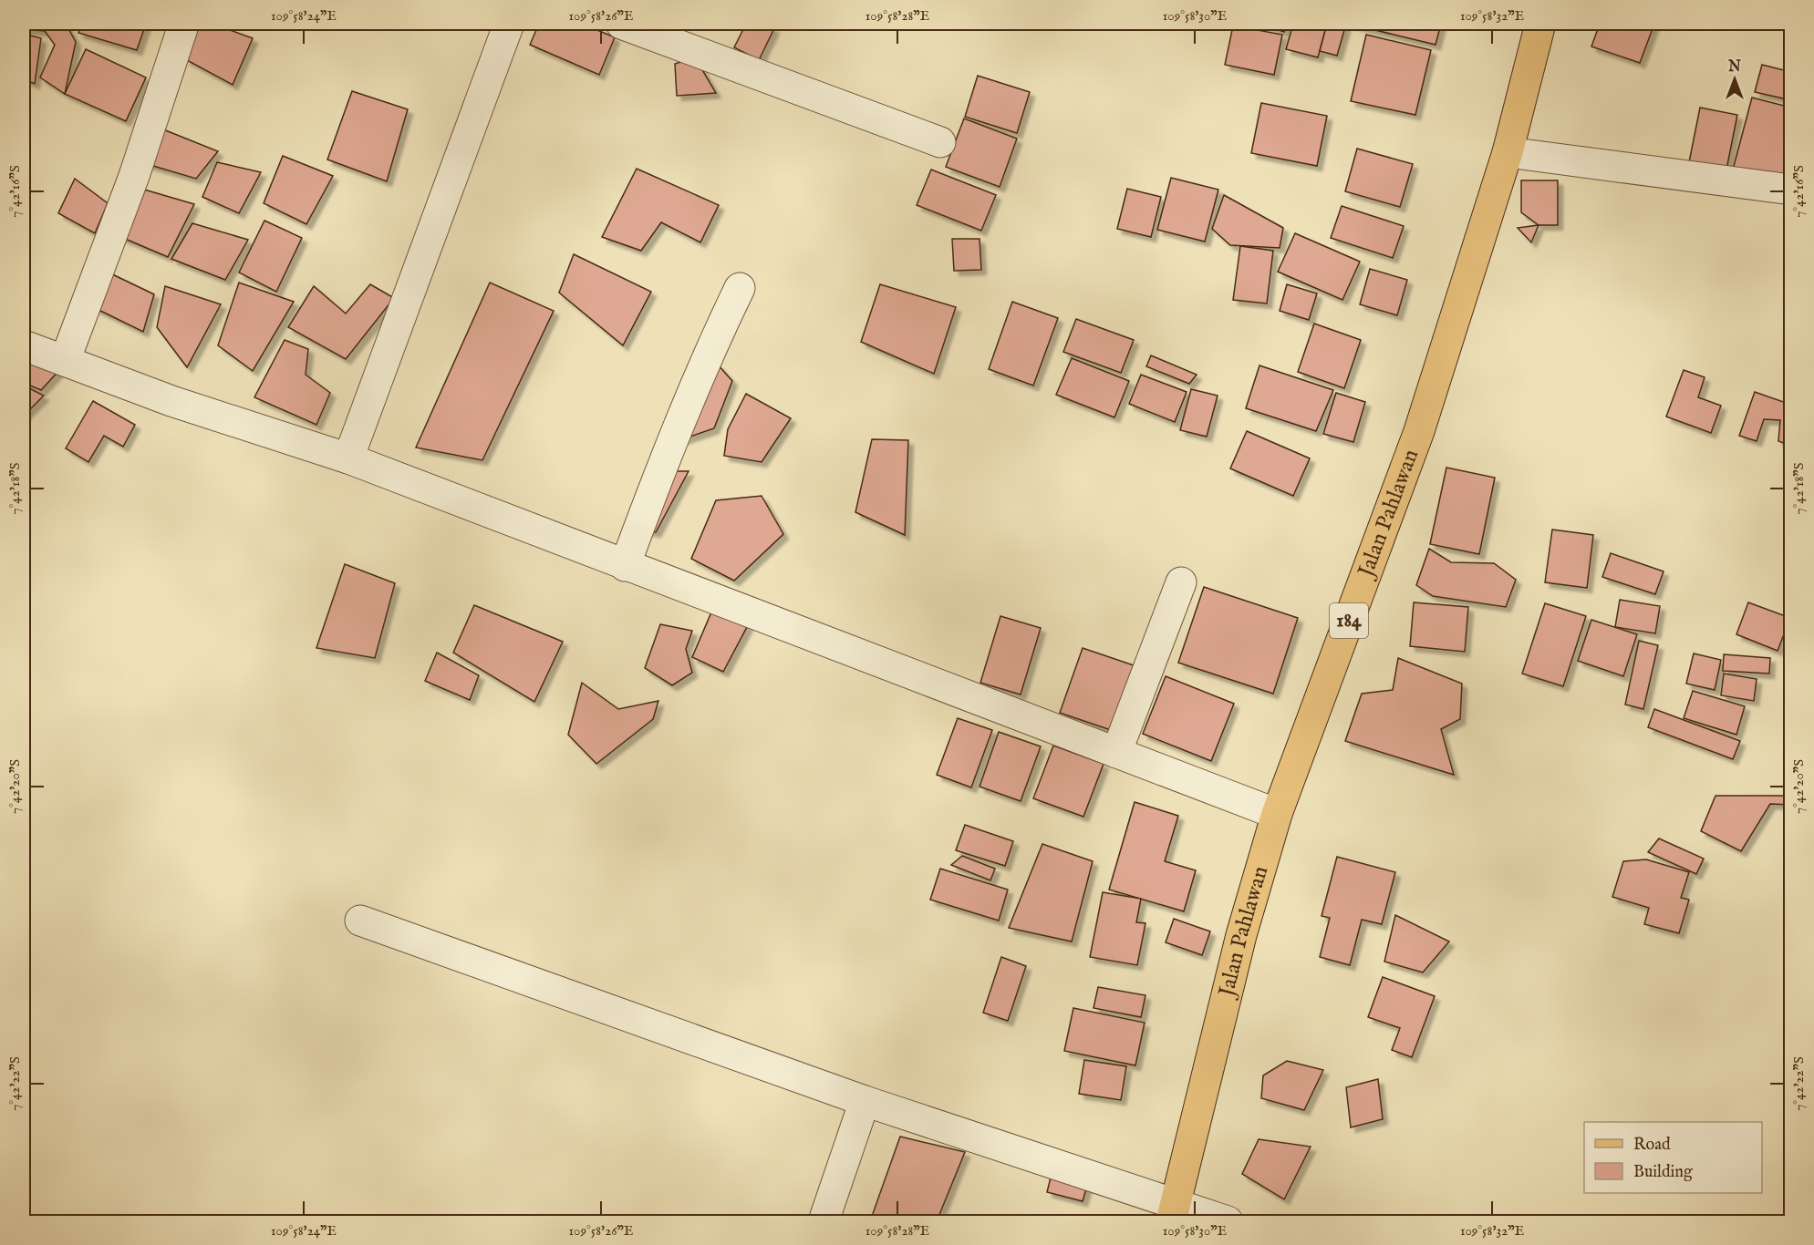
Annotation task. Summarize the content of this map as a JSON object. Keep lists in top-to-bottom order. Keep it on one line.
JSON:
{"streets":{"main road":["Jalan Pahlawan","184"]},"legend":["Road","Building"],"north":"top","coordinates":["109°58'24\"E","109°58'26\"E","109°58'28\"E","109°58'30\"E","109°58'32\"E","7°42'16\"S","7°42'18\"S","7°42'20\"S","7°42'22\"S"]}
